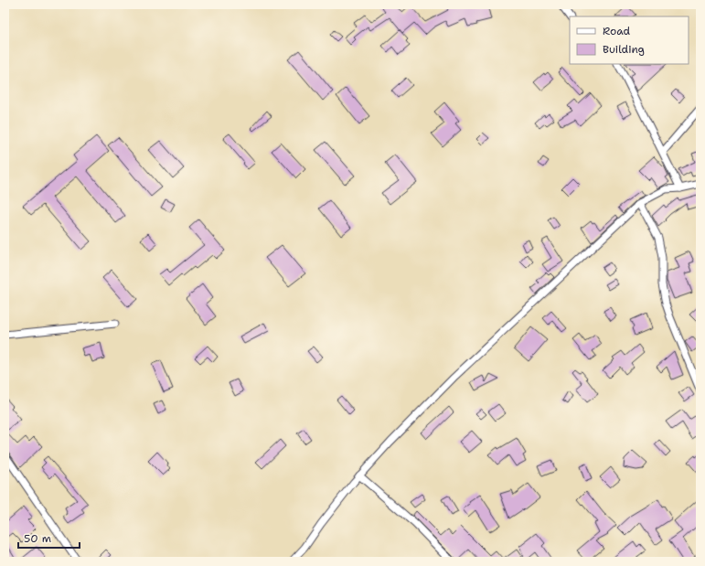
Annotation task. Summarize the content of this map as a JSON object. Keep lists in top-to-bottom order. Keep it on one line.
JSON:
{"legend":["Road","Building"],"scale_bar":"50 m"}
